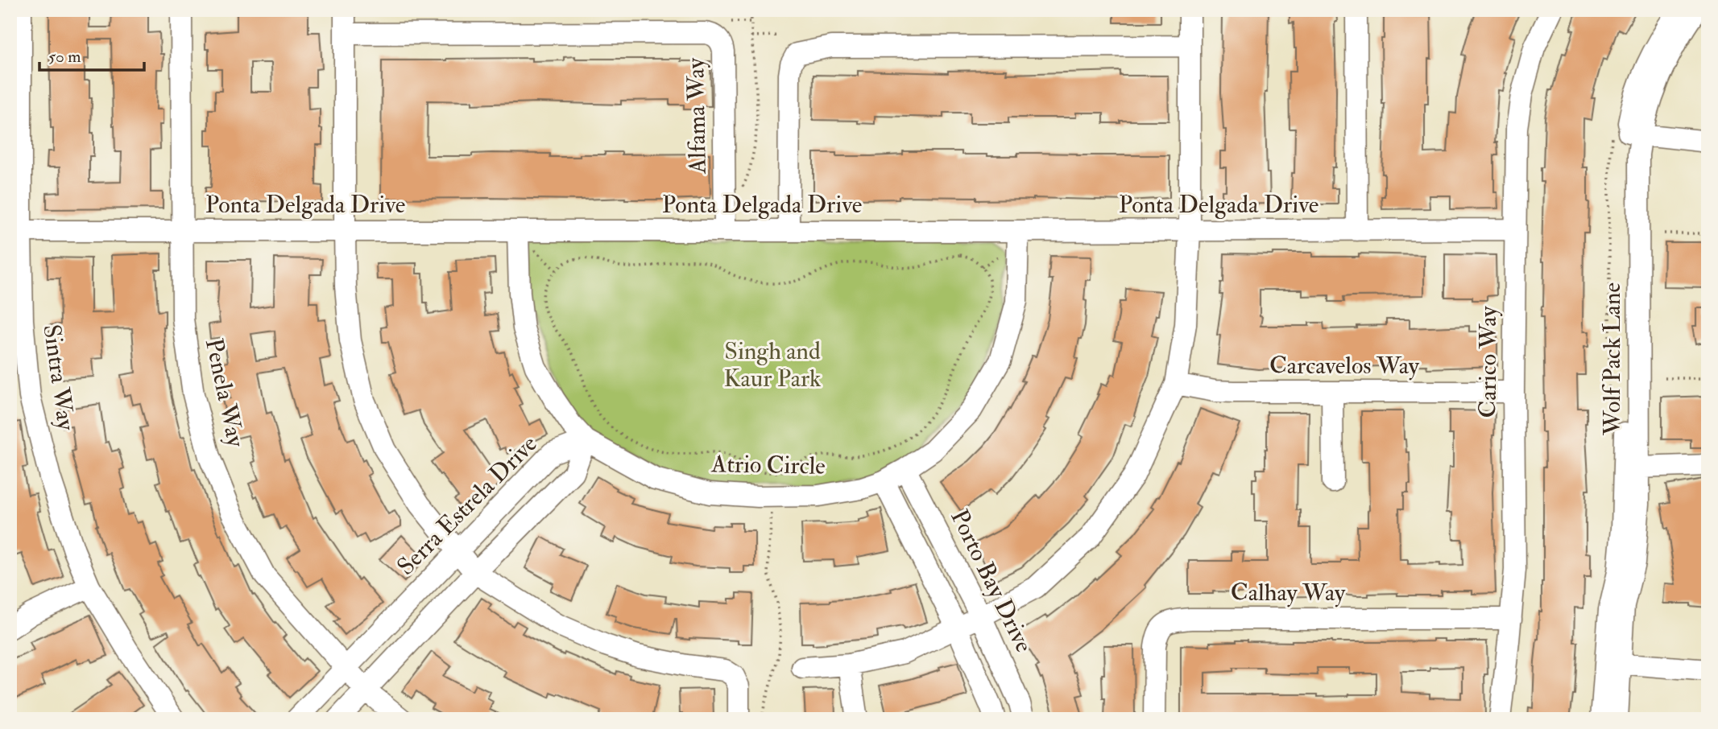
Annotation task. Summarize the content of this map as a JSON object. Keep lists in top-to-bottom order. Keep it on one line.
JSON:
{"streets":{"street":["Alfama Way","Ponta Delgada Drive","Wolf Pack Lane","Carico Way","Carcavelos Way","Sintra Way","Penela Way","Atrio Circle","Serra Estrela Drive","Porto Bay Drive","Calhay Way"]},"crossings":[["Alfama Way","Ponta Delgada Drive"],["Ponta Delgada Drive","Carico Way"],["Ponta Delgada Drive","Sintra Way"],["Ponta Delgada Drive","Penela Way"],["Ponta Delgada Drive","Atrio Circle"],["Carico Way","Carcavelos Way"],["Carico Way","Calhay Way"],["Penela Way","Serra Estrela Drive"],["Atrio Circle","Serra Estrela Drive"],["Atrio Circle","Porto Bay Drive"]],"parks":["Singh and Kaur Park"],"scale_bar":"50 m"}
